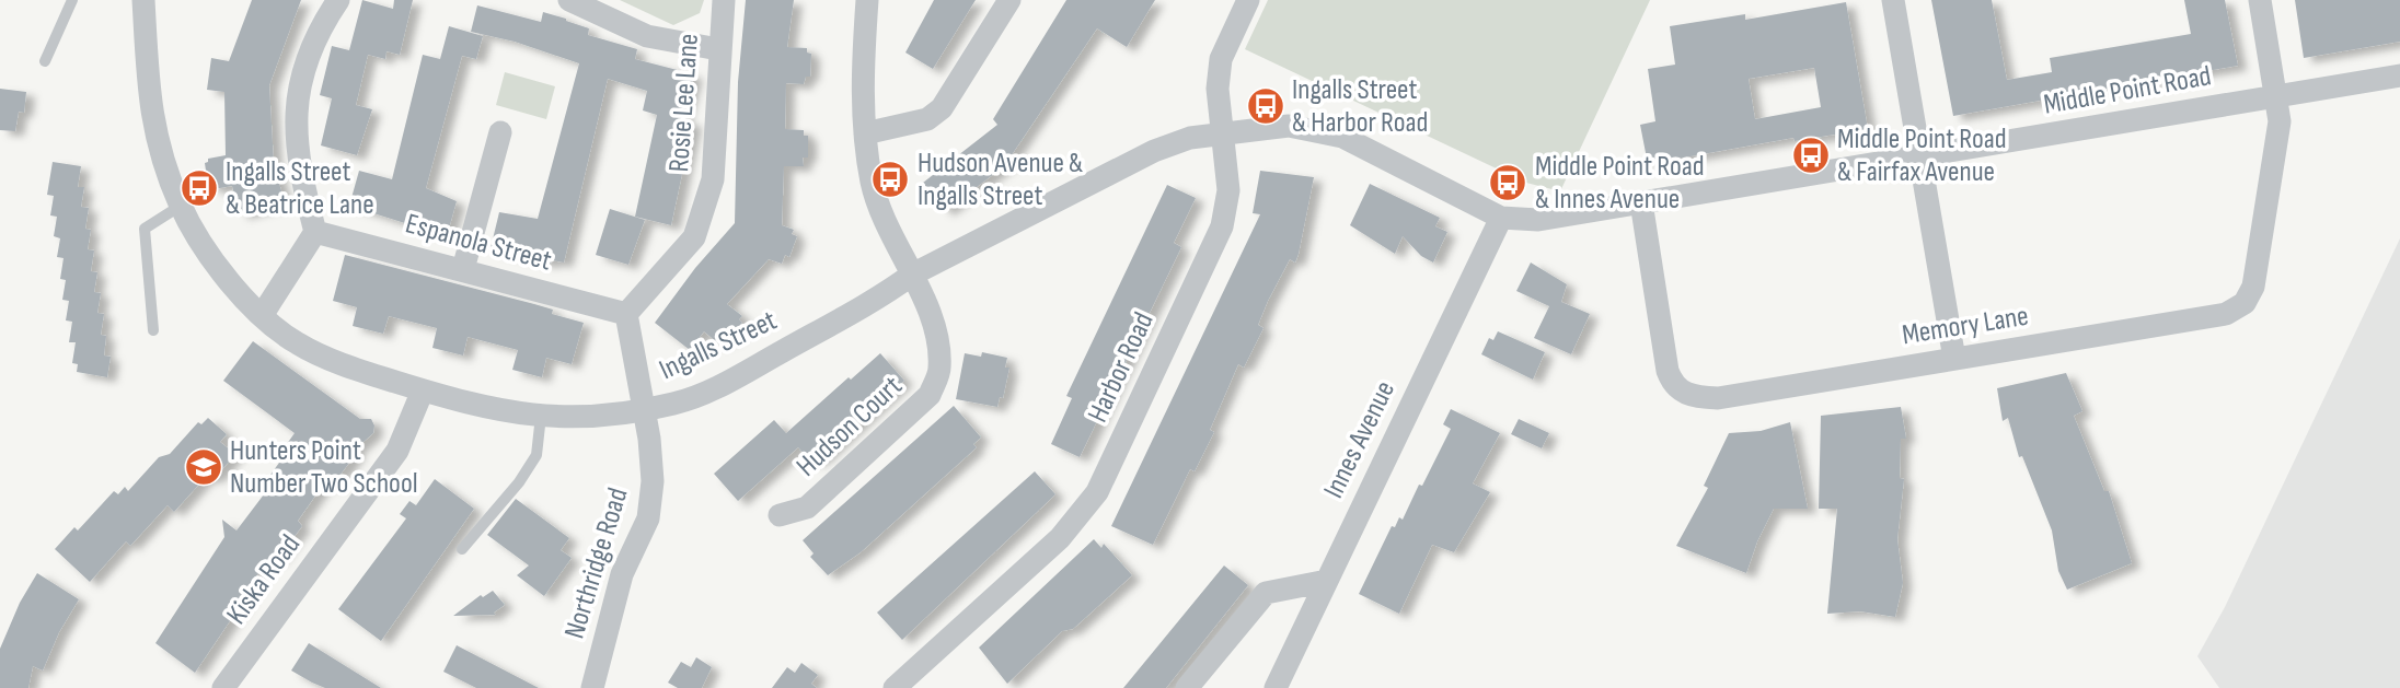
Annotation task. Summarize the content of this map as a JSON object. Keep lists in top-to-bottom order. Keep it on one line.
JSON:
{"streets":{"street":["Middle Point Road","Rosie Lee Lane","Espanola Street","Memory Lane","Ingalls Street","Harbor Road","Hudson Court","Innes Avenue","Northridge Road","Kiska Road"]},"crossings":[["Middle Point Road","Memory Lane"],["Middle Point Road","Ingalls Street"],["Middle Point Road","Innes Avenue"],["Rosie Lee Lane","Espanola Street"],["Ingalls Street","Harbor Road"],["Ingalls Street","Hudson Court"],["Ingalls Street","Innes Avenue"],["Ingalls Street","Northridge Road"],["Ingalls Street","Kiska Road"]],"places":{"bus stop":["Ingalls Street & Harbor Road","Middle Point Road & Fairfax Avenue","Hudson Avenue & Ingalls Street","Middle Point Road & Innes Avenue","Ingalls Street & Beatrice Lane"],"school or university":["Hunters Point Number Two School"]}}
